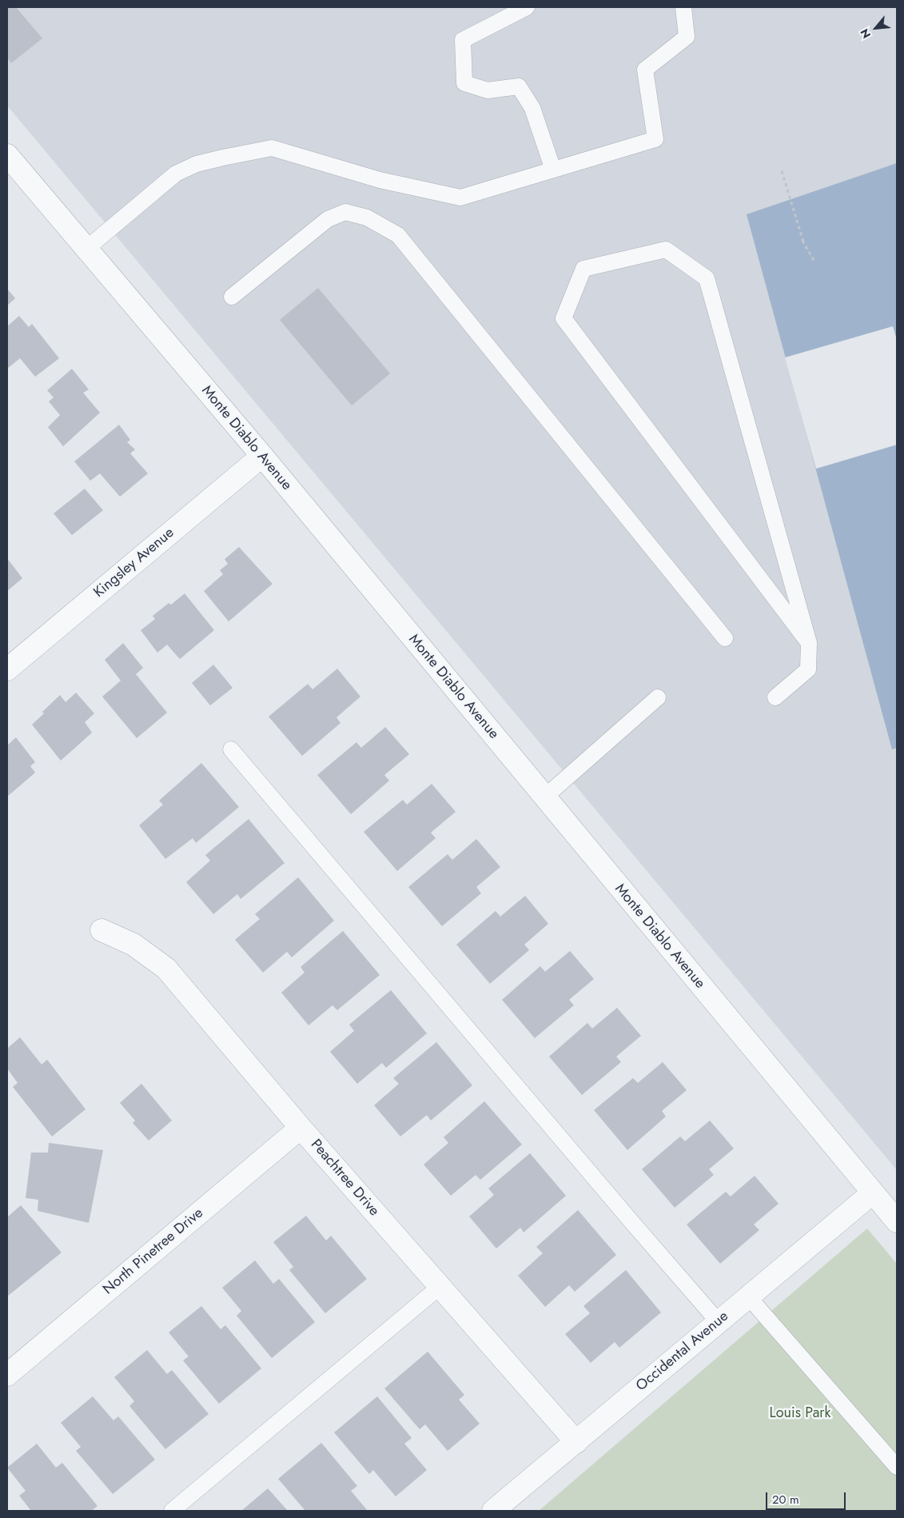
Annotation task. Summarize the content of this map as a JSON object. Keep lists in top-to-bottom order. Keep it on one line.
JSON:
{"streets":{"street":["Monte Diablo Avenue","Kingsley Avenue","Peachtree Drive","North Pinetree Drive","Occidental Avenue"]},"crossings":[["Monte Diablo Avenue","Kingsley Avenue"],["Monte Diablo Avenue","Occidental Avenue"],["Peachtree Drive","North Pinetree Drive"],["Peachtree Drive","Occidental Avenue"]],"parks":["Louis Park"],"scale_bar":"20 m","north":"bottom left"}
